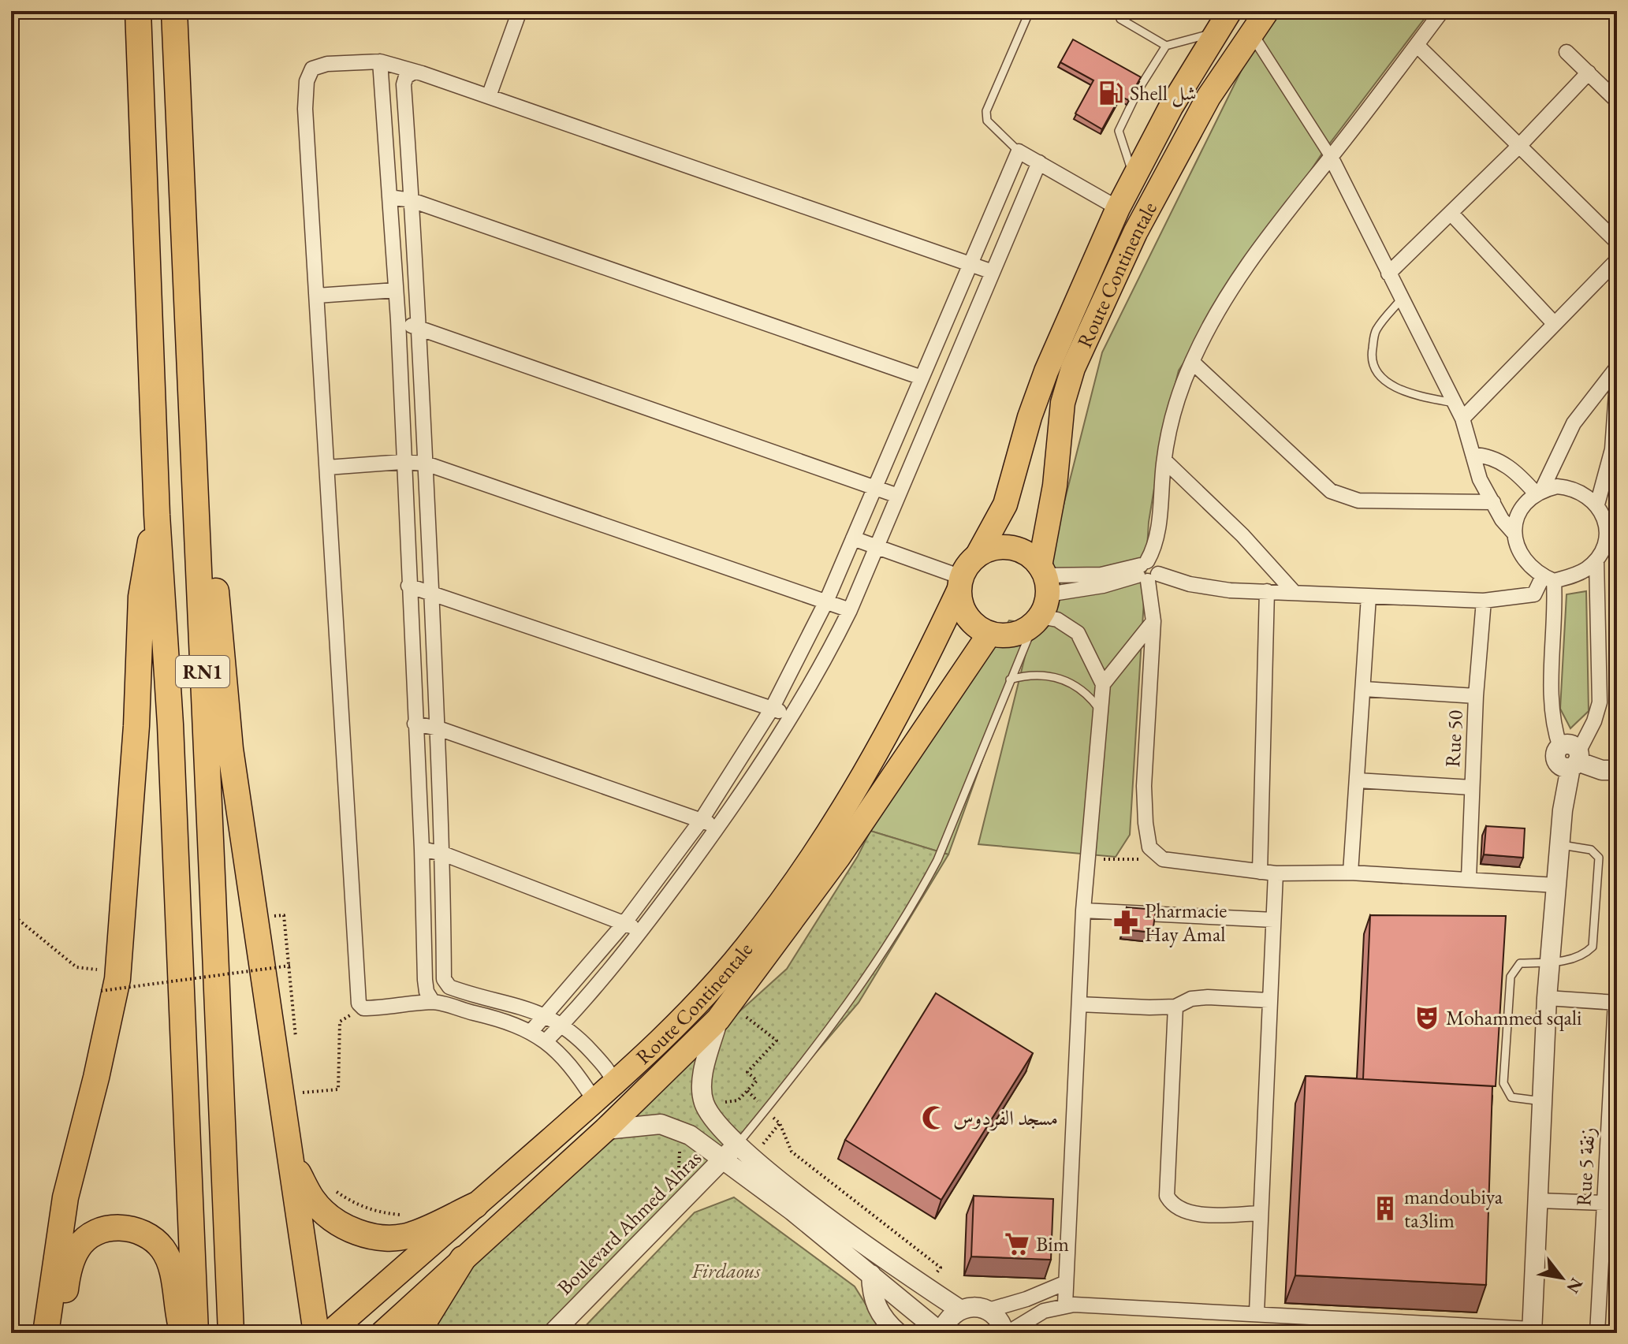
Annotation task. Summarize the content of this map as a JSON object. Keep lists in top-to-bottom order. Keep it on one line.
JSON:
{"streets":{"highway":["RN1"],"main road":["Route Continentale"],"street":["Rue 50","Rue 5 زنقة","Boulevard Ahmed Ahras"]},"parks":["Firdaous"],"places":{"fuel station":["Shell شل"],"pharmacy":["Pharmacie Hay Amal"],"theatre":["Mohammed sqali"],"mosque":["مسجد الفردوس"],"building":["mandoubiya ta3lim"],"supermarket":["Bim"]},"north":"bottom right"}
